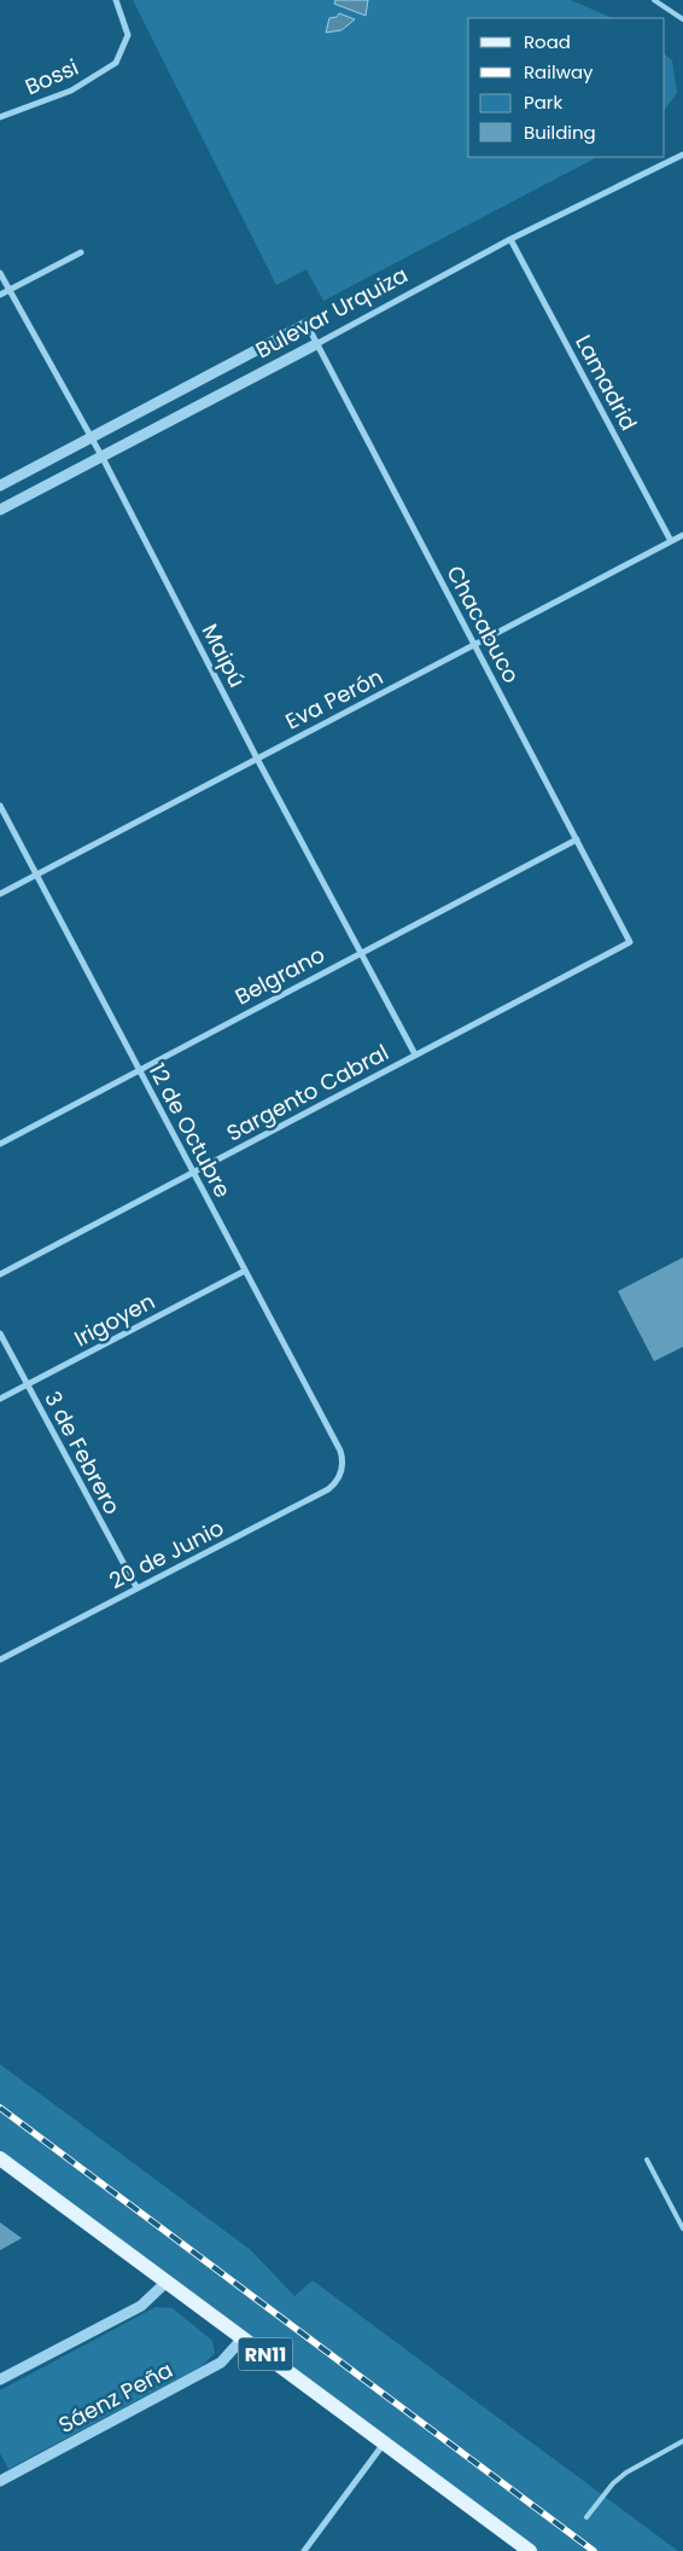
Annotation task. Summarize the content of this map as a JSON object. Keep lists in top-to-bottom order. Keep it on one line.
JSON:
{"streets":{"main road":["RN11"],"street":["Bossi","Bulevar Urquiza","Lamadrid","Chacabuco","Maipú","Eva Perón","Belgrano","Sargento Cabral","12 de Octubre","Irigoyen","3 de Febrero","20 de Junio","Sáenz Peña"]},"crossings":[["Bulevar Urquiza","Lamadrid"],["Bulevar Urquiza","Chacabuco"],["Bulevar Urquiza","Maipú"],["Lamadrid","Eva Perón"],["Chacabuco","Eva Perón"],["Chacabuco","Belgrano"],["Chacabuco","Sargento Cabral"],["Maipú","Eva Perón"],["Maipú","Belgrano"],["Maipú","Sargento Cabral"],["Eva Perón","12 de Octubre"],["Belgrano","12 de Octubre"],["Sargento Cabral","12 de Octubre"],["12 de Octubre","Irigoyen"],["12 de Octubre","20 de Junio"],["Irigoyen","3 de Febrero"],["3 de Febrero","20 de Junio"],["RN11","Sáenz Peña"]],"legend":["Road","Railway","Park","Building"]}
